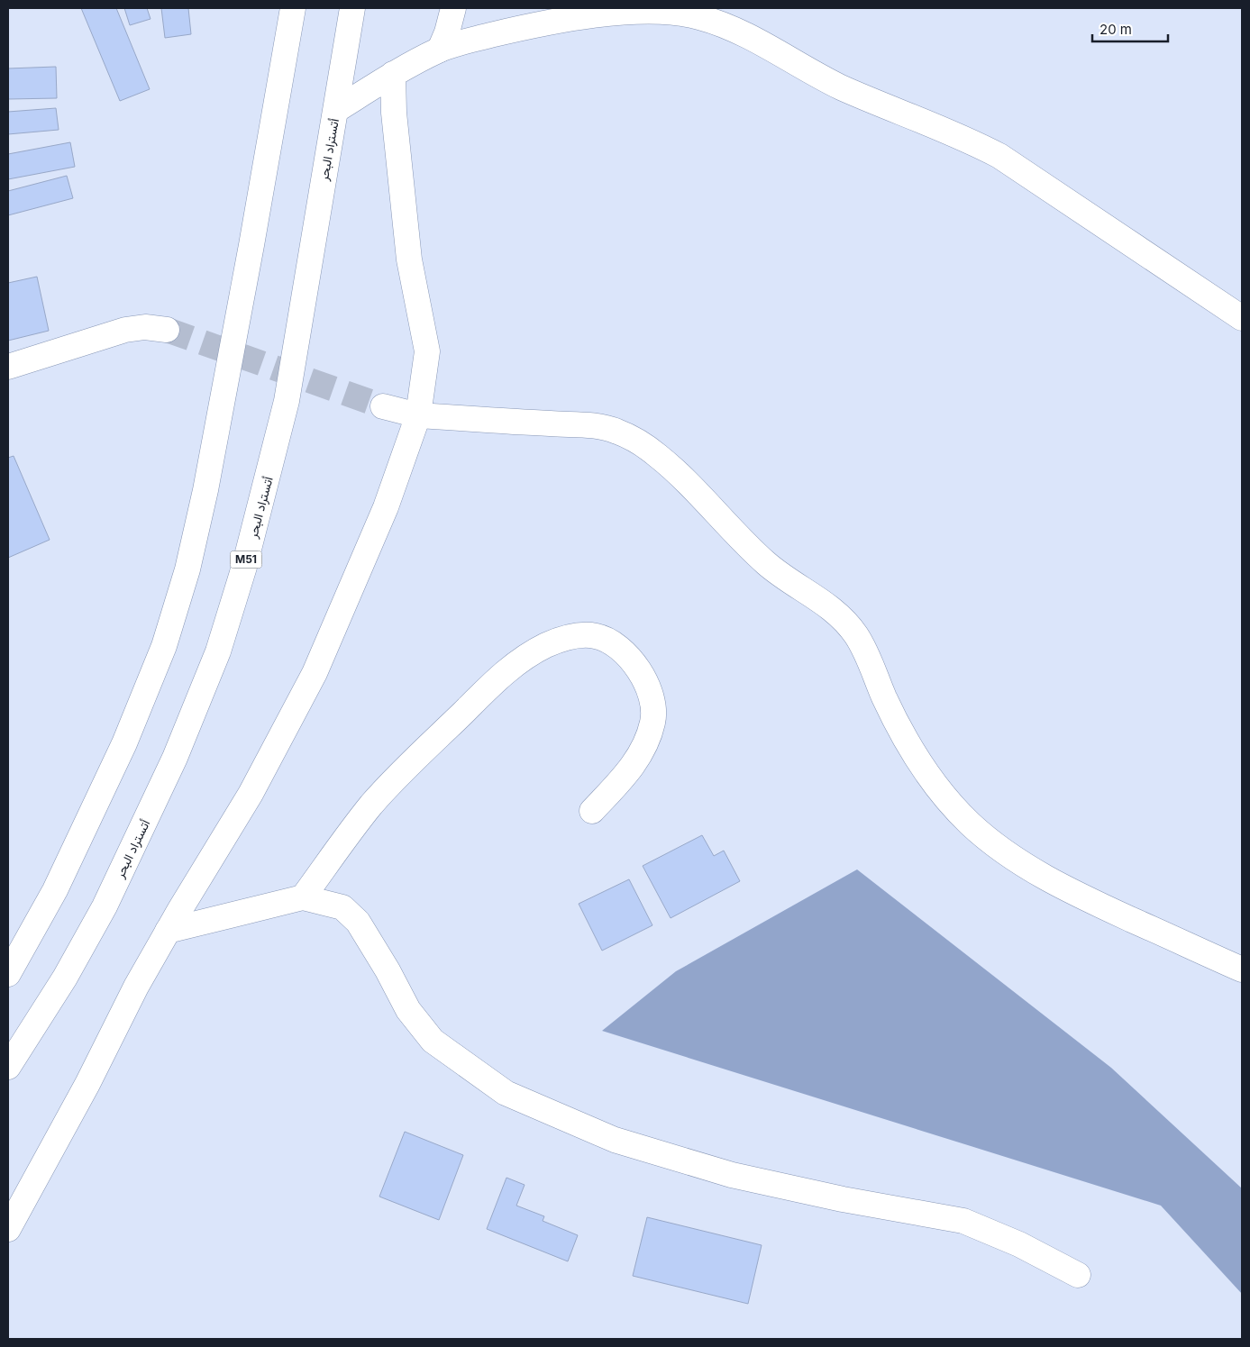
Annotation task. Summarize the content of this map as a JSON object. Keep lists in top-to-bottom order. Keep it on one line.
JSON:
{"streets":{"main road":["أتستراد البحر","M51"]},"scale_bar":"20 m"}
